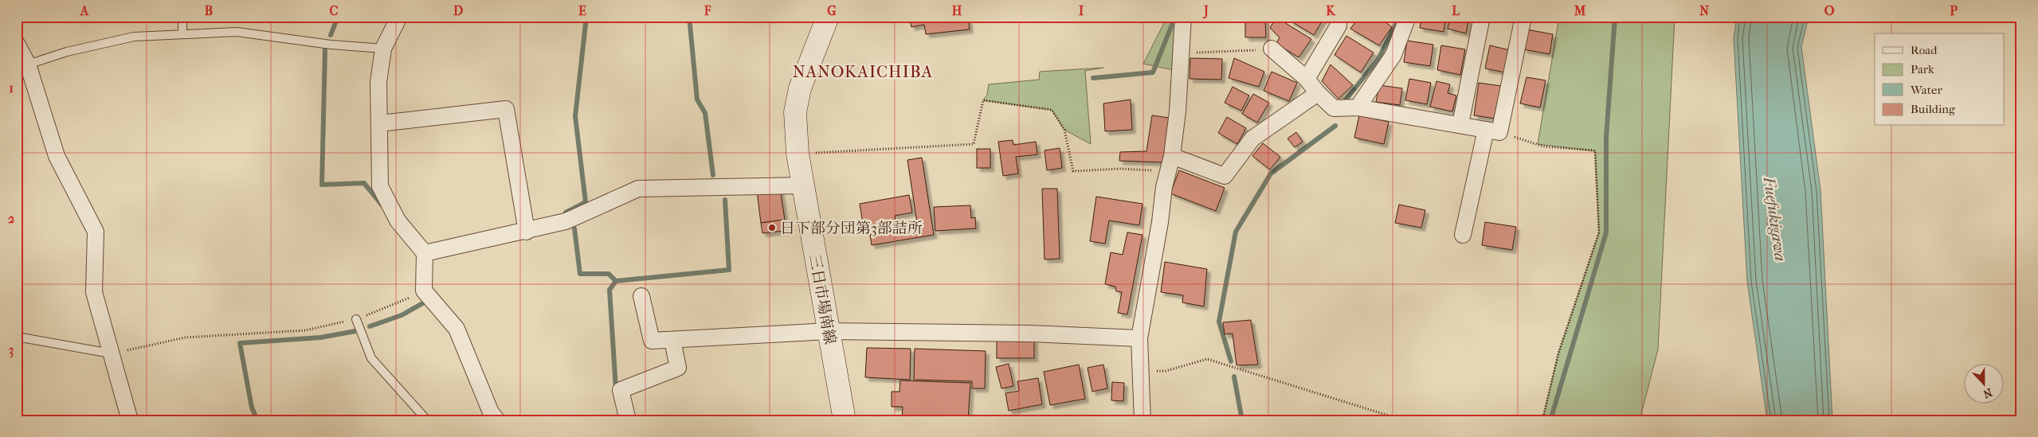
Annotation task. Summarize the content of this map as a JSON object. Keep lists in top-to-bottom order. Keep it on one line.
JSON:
{"streets":{"main road":["三日市場南線"]},"districts":["NANOKAICHIBA"],"water":["Fuefukigawa"],"places":["日下部分団第3部詰所"],"legend":["Road","Park","Water","Building"],"north":"bottom","grid":{"columns":["A","B","C","D","E","F","G","H","I","J","K","L","M","N","O","P"],"rows":["1","2","3"]}}
